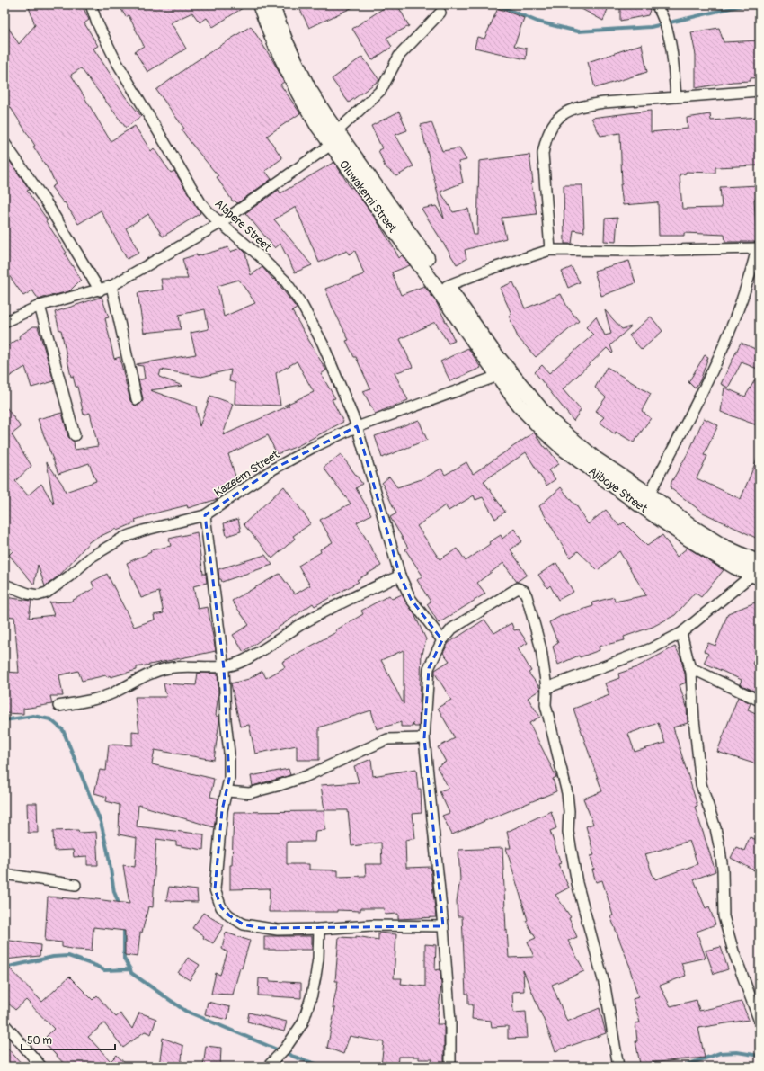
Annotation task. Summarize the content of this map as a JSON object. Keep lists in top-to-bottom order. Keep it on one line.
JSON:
{"streets":{"street":["Oluwakemi Street","Alapere Street","Kazeem Street","Ajiboye Street"]},"crossings":[["Oluwakemi Street","Kazeem Street"],["Oluwakemi Street","Ajiboye Street"],["Alapere Street","Kazeem Street"],["Kazeem Street","Ajiboye Street"]],"scale_bar":"50 m"}
